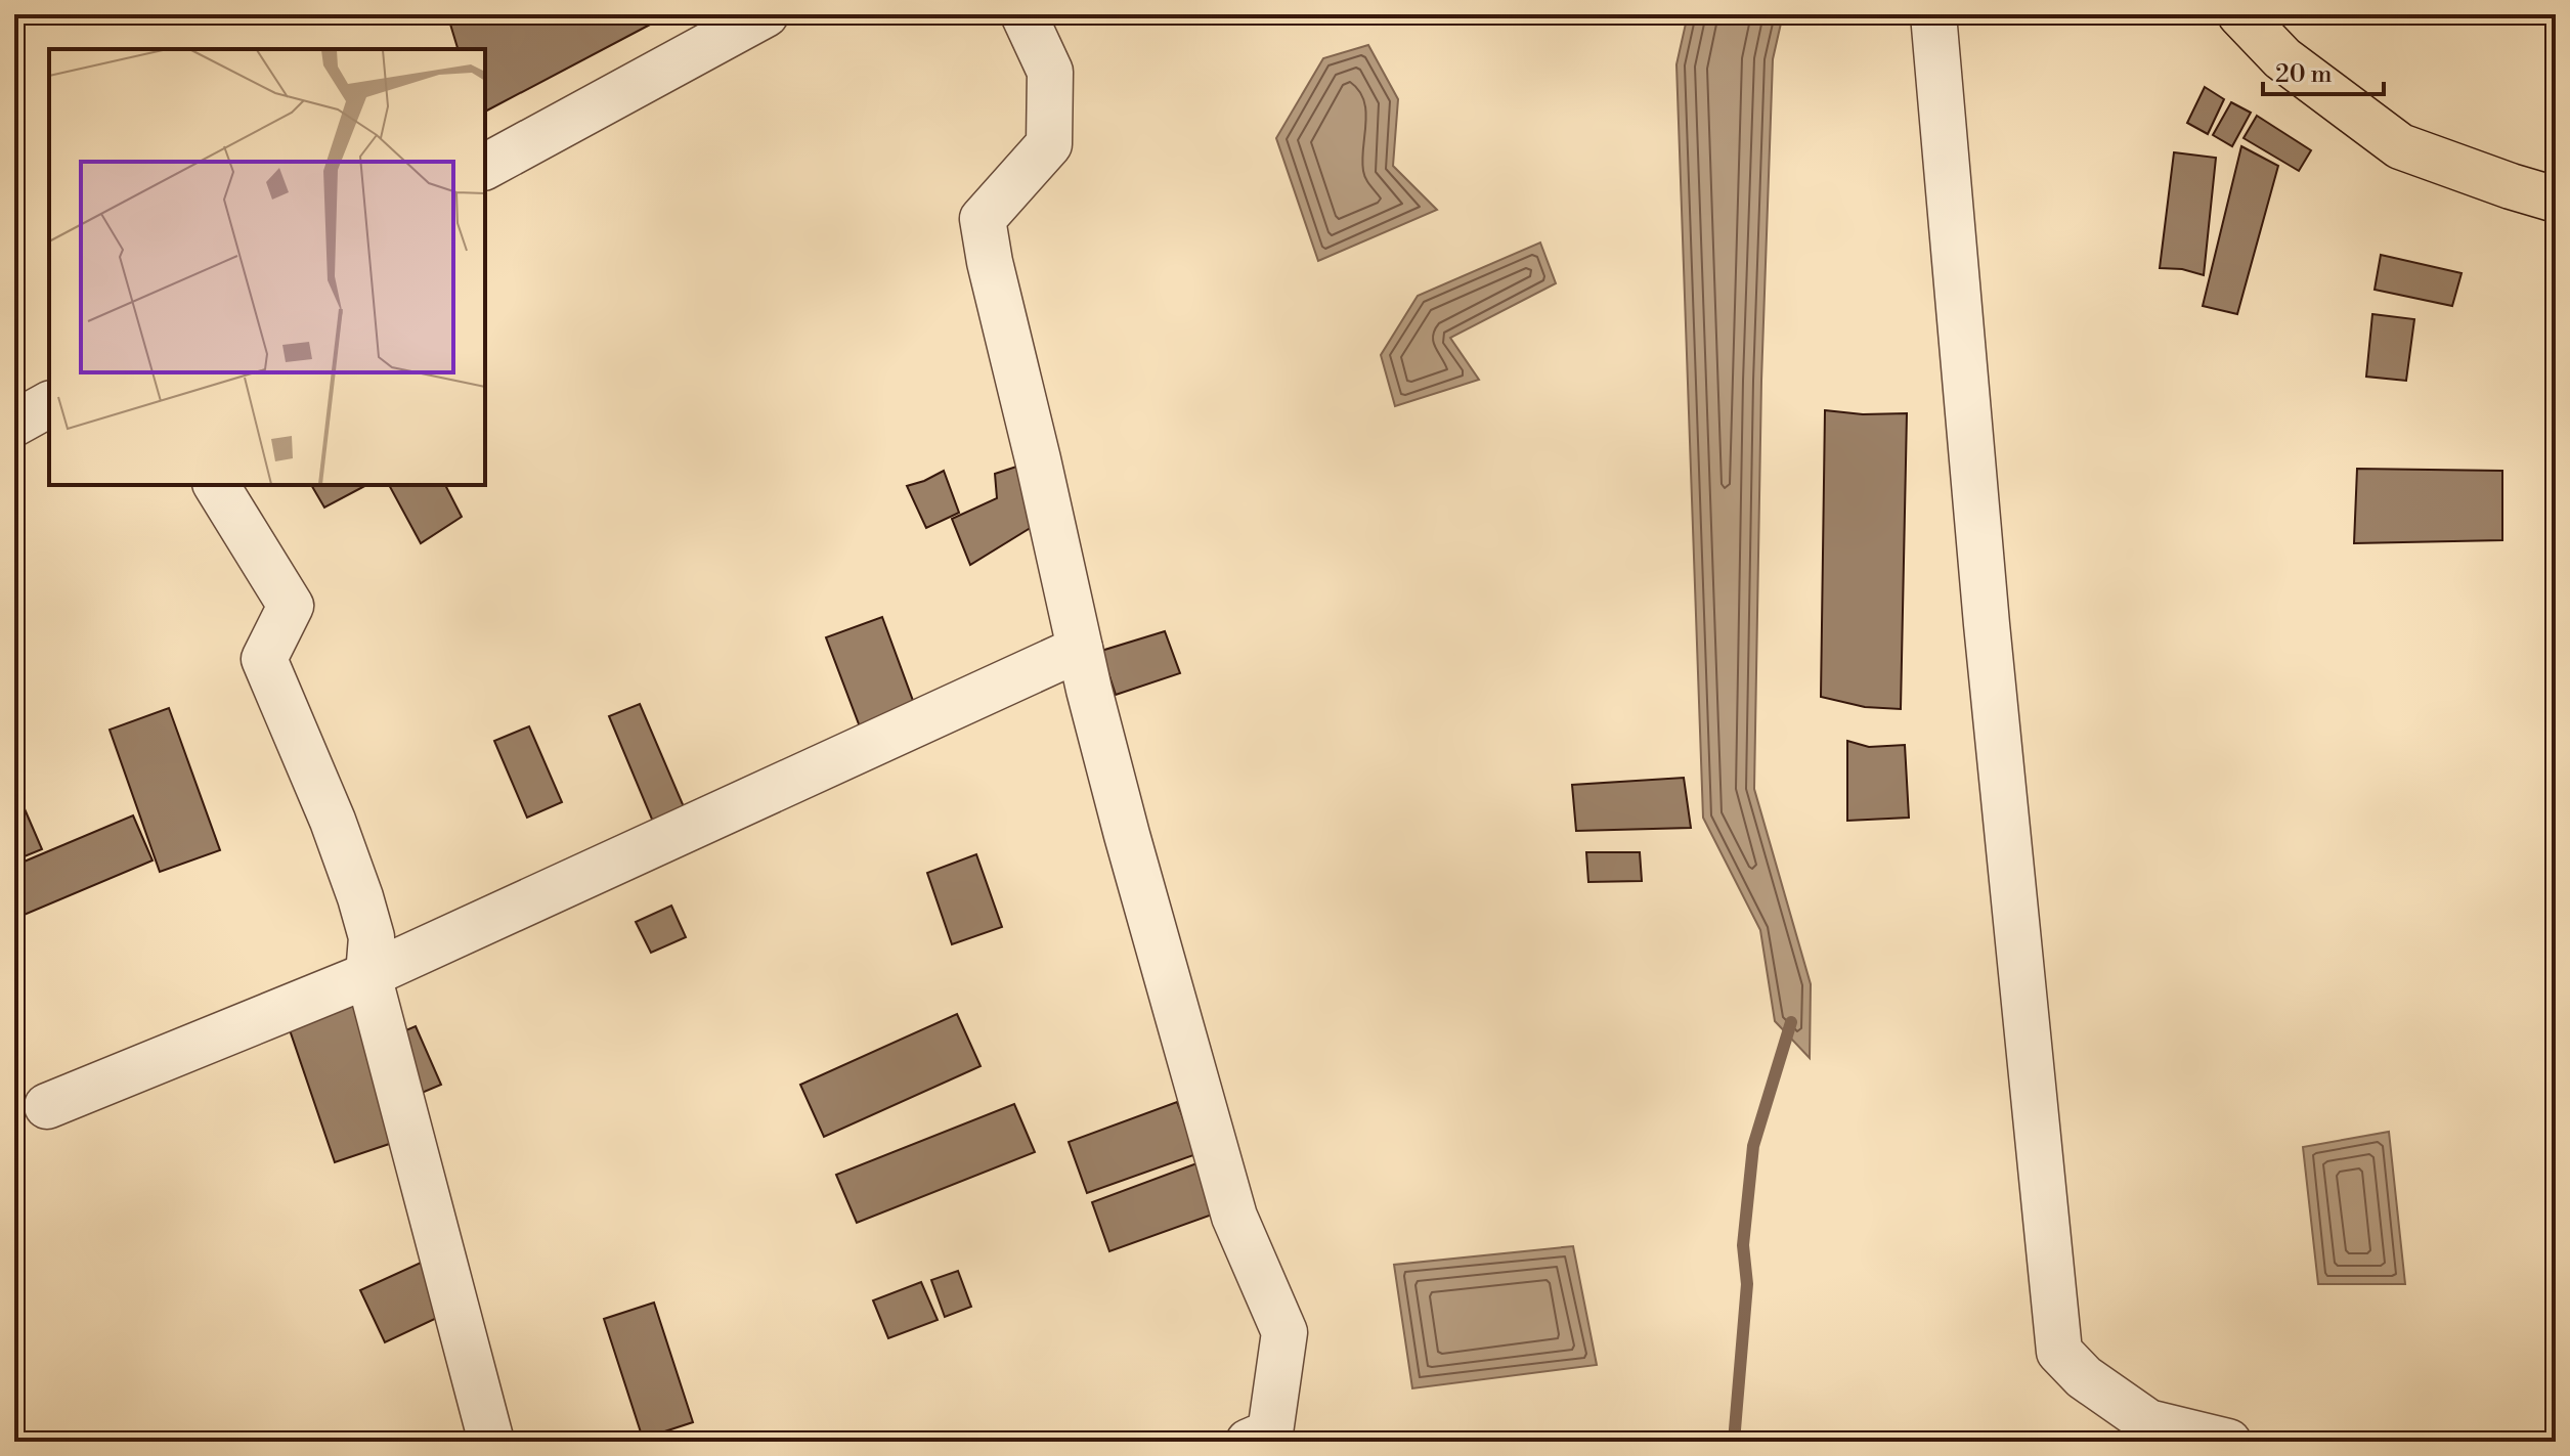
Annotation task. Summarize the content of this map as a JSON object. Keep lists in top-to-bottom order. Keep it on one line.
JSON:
{"scale_bar":"20 m"}
